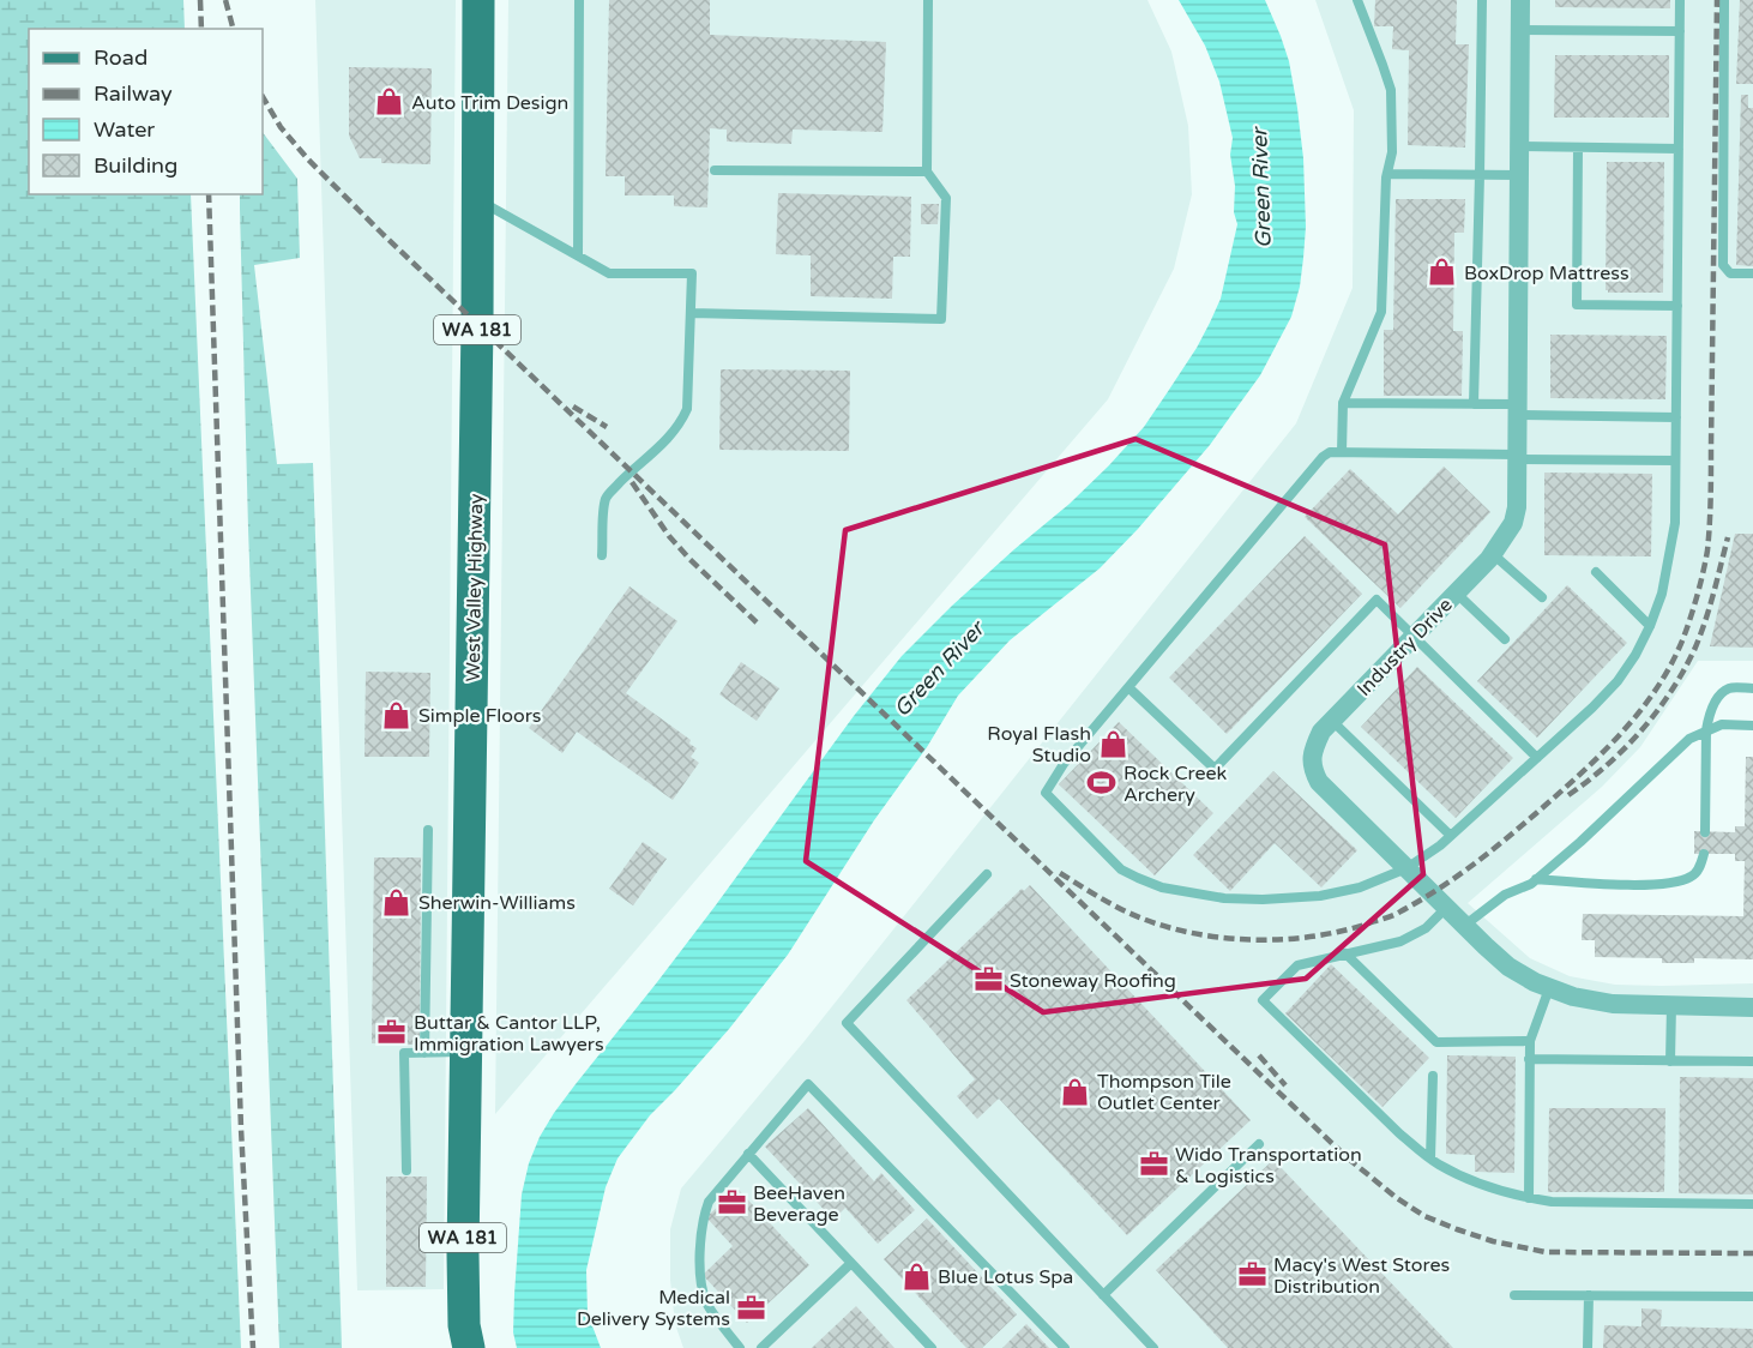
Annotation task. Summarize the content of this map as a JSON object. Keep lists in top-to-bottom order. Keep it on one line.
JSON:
{"streets":{"main road":["WA 181","West Valley Highway"],"street":["Industry Drive"]},"water":["Green River"],"places":{"shop":["Auto Trim Design","BoxDrop Mattress","Simple Floors","Royal Flash Studio","Sherwin-Williams","Thompson Tile Outlet Center","Blue Lotus Spa"],"sports":["Rock Creek Archery"],"office":["Stoneway Roofing","Buttar & Cantor LLP, Immigration Lawyers","Wido Transportation & Logistics","BeeHaven Beverage","Macy's West Stores Distribution","Medical Delivery Systems"]},"legend":["Road","Railway","Water","Building"]}
